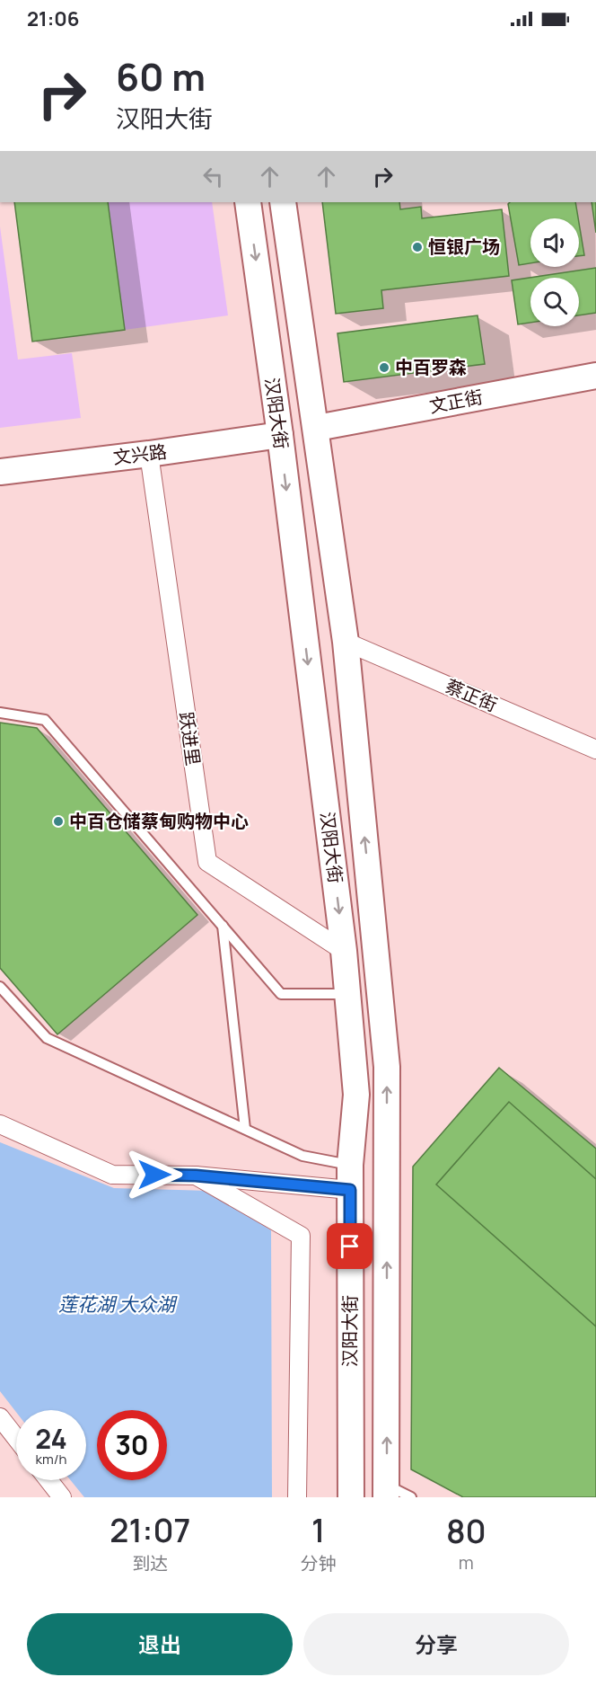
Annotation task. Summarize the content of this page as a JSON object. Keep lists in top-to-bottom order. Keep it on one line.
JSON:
{"streets":{"street":["文正街","汉阳大街","文兴路","蔡正街","跃进里"]},"crossings":[["文正街","汉阳大街"],["汉阳大街","文兴路"],["汉阳大街","蔡正街"],["汉阳大街","跃进里"],["文兴路","跃进里"]],"water":["莲花湖 大众湖"],"places":["恒银广场","中百罗森","中百仓储蔡甸购物中心"],"page":{"status":"21:06","turn":["60 m","汉阳大街"],"speed":"24 km/h","limit":"30","eta":["21:07","到达","1","分钟","80","m"],"buttons":["退出","分享"]}}
